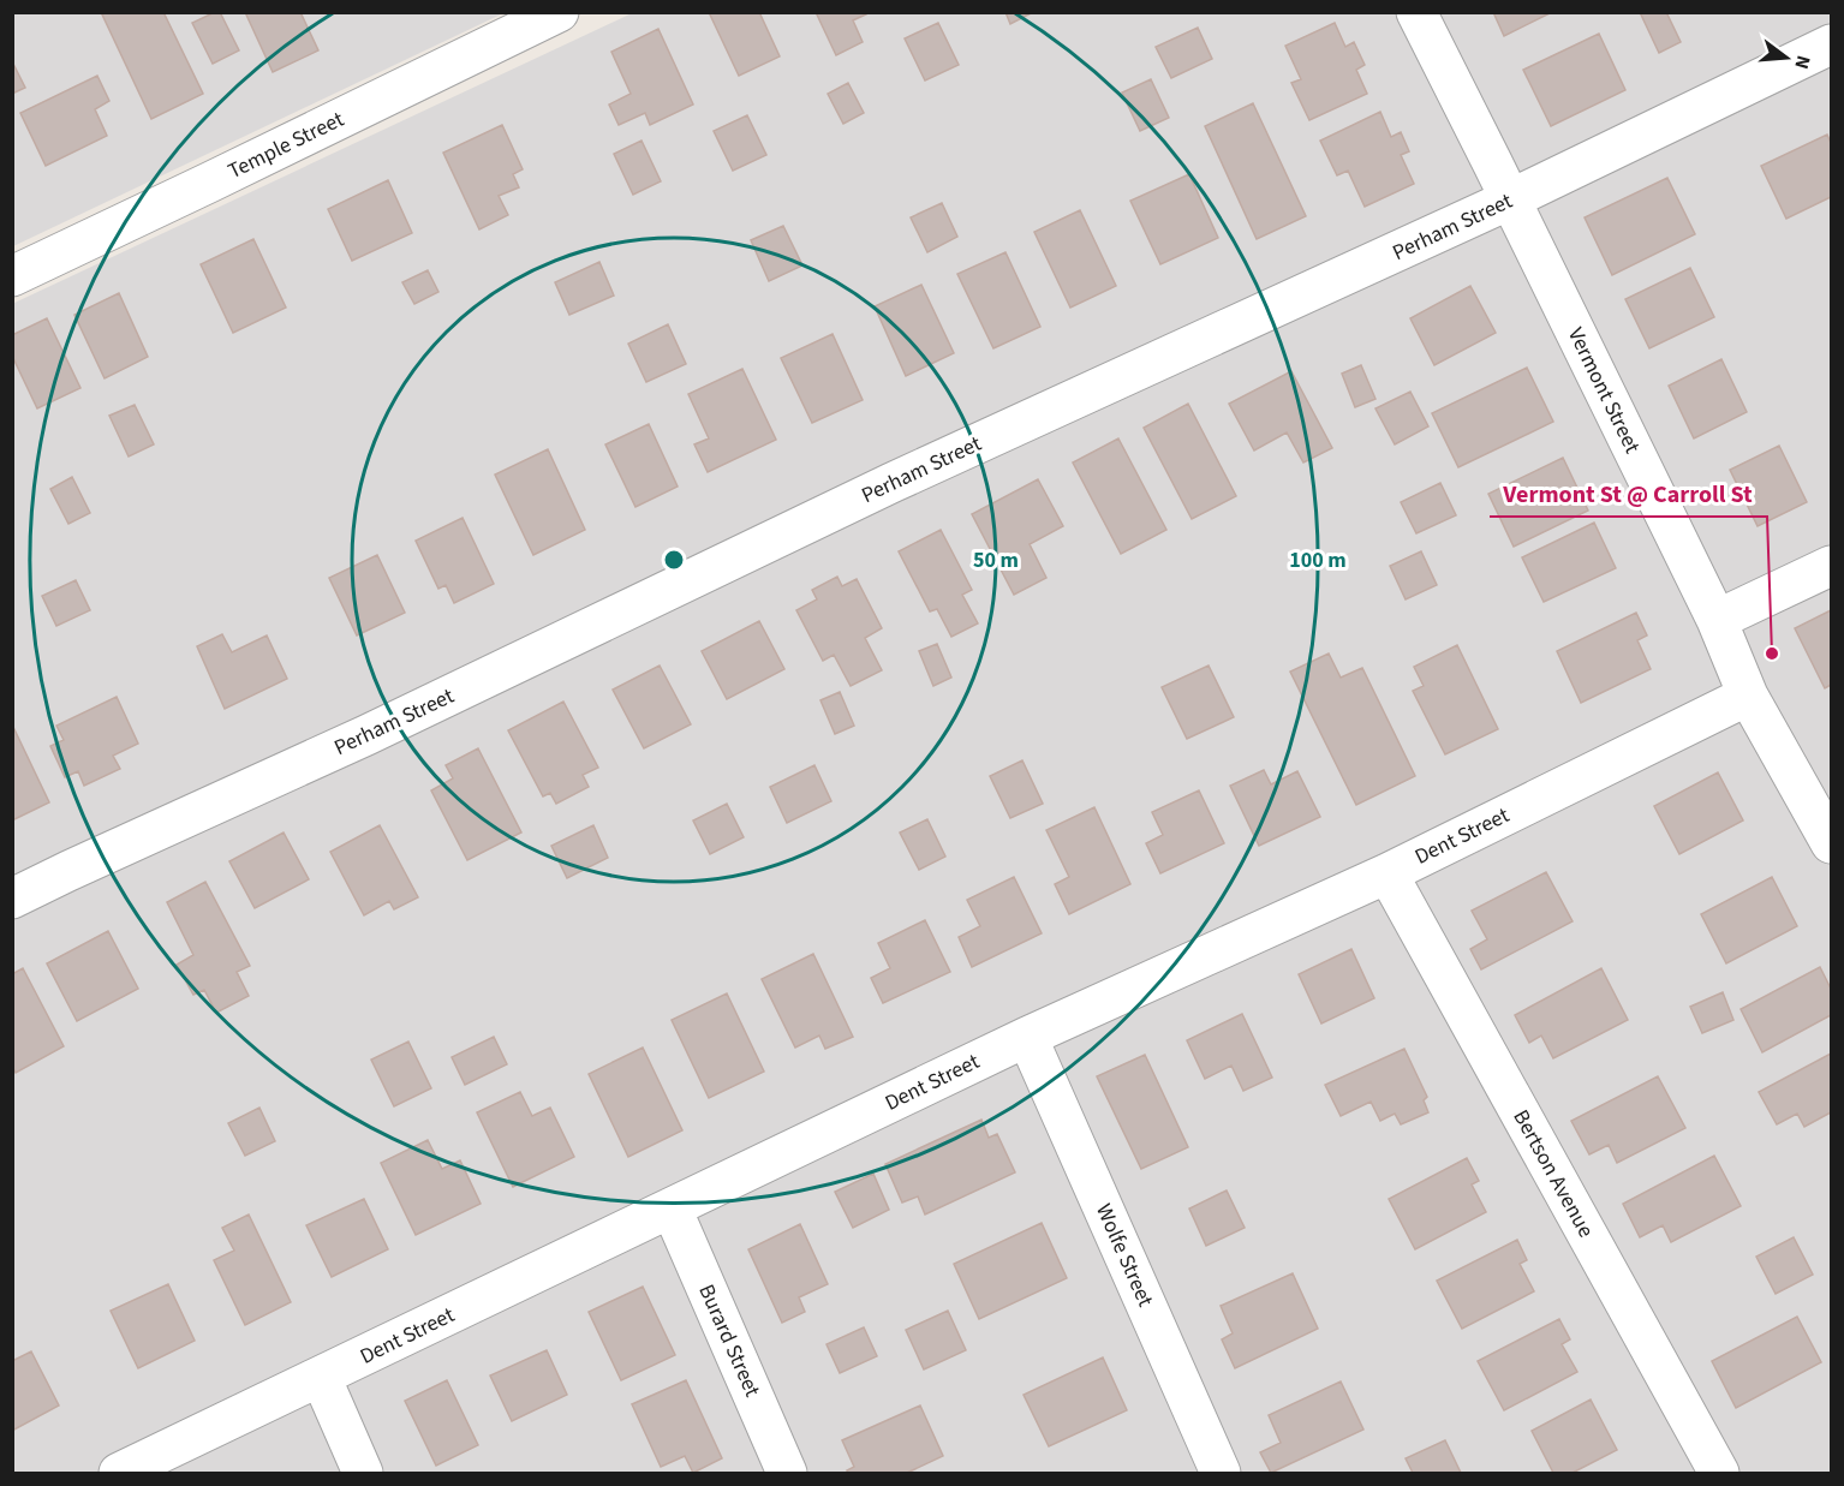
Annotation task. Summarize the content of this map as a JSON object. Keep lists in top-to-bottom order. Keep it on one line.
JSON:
{"streets":{"street":["Temple Street","Perham Street","Vermont Street","Dent Street","Bertson Avenue","Wolfe Street","Burard Street"]},"crossings":[["Perham Street","Vermont Street"],["Vermont Street","Dent Street"],["Dent Street","Bertson Avenue"],["Dent Street","Wolfe Street"],["Dent Street","Burard Street"]],"places":["Vermont St @ Carroll St"],"north":"right","rings":["50 m","100 m"]}
